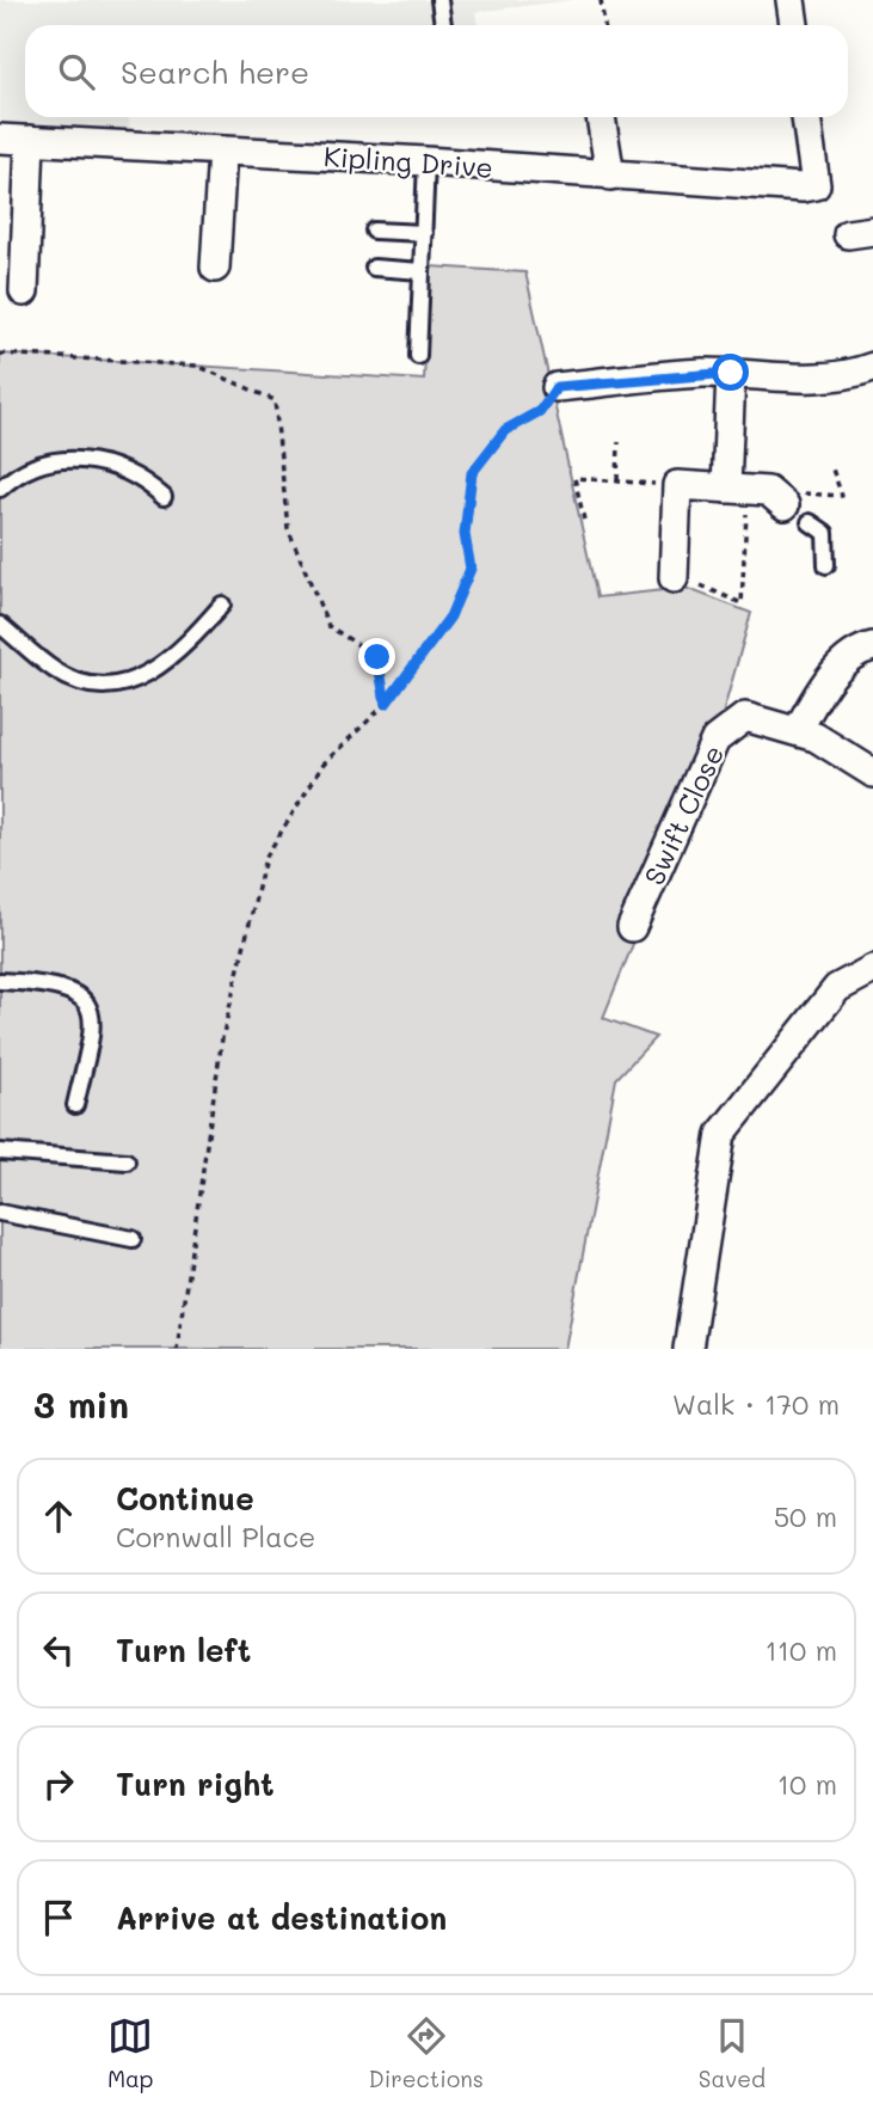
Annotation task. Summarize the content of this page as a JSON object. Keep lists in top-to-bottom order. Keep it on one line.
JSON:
{"streets":{"street":["Kipling Drive","Swift Close"]},"page":{"search":"Search here","heading":["3 min","Walk · 170 m"],"list":[["Continue","Cornwall Place","50 m"],["Turn left","110 m"],["Turn right","10 m"],"Arrive at destination"],"nav":["Map","Directions","Saved"]}}
